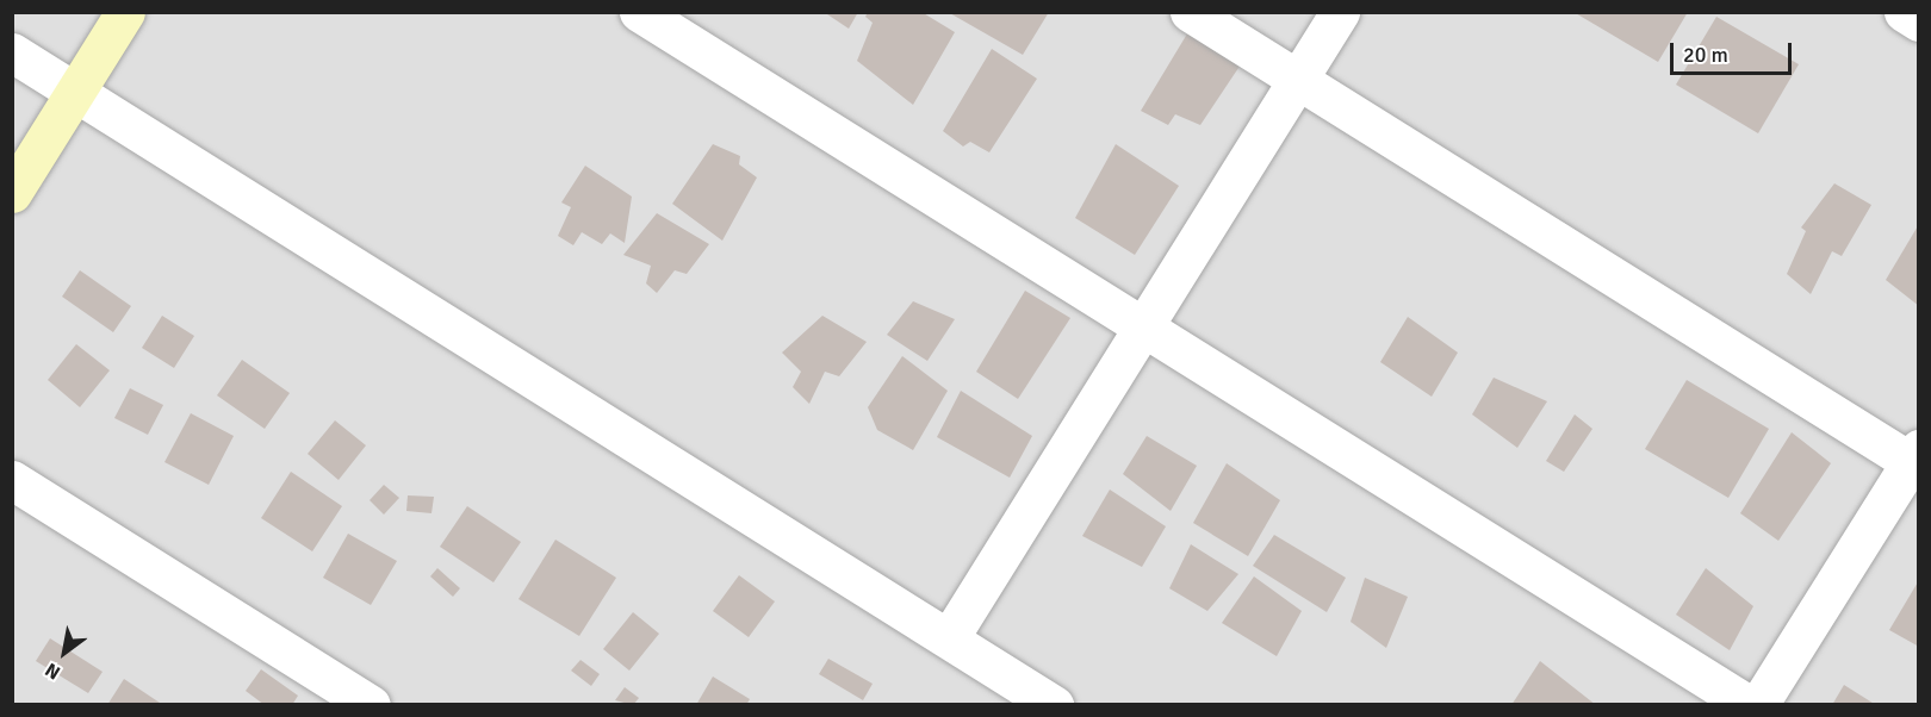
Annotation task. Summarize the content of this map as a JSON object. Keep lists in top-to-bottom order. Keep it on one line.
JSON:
{"scale_bar":"20 m","north":"bottom left"}
